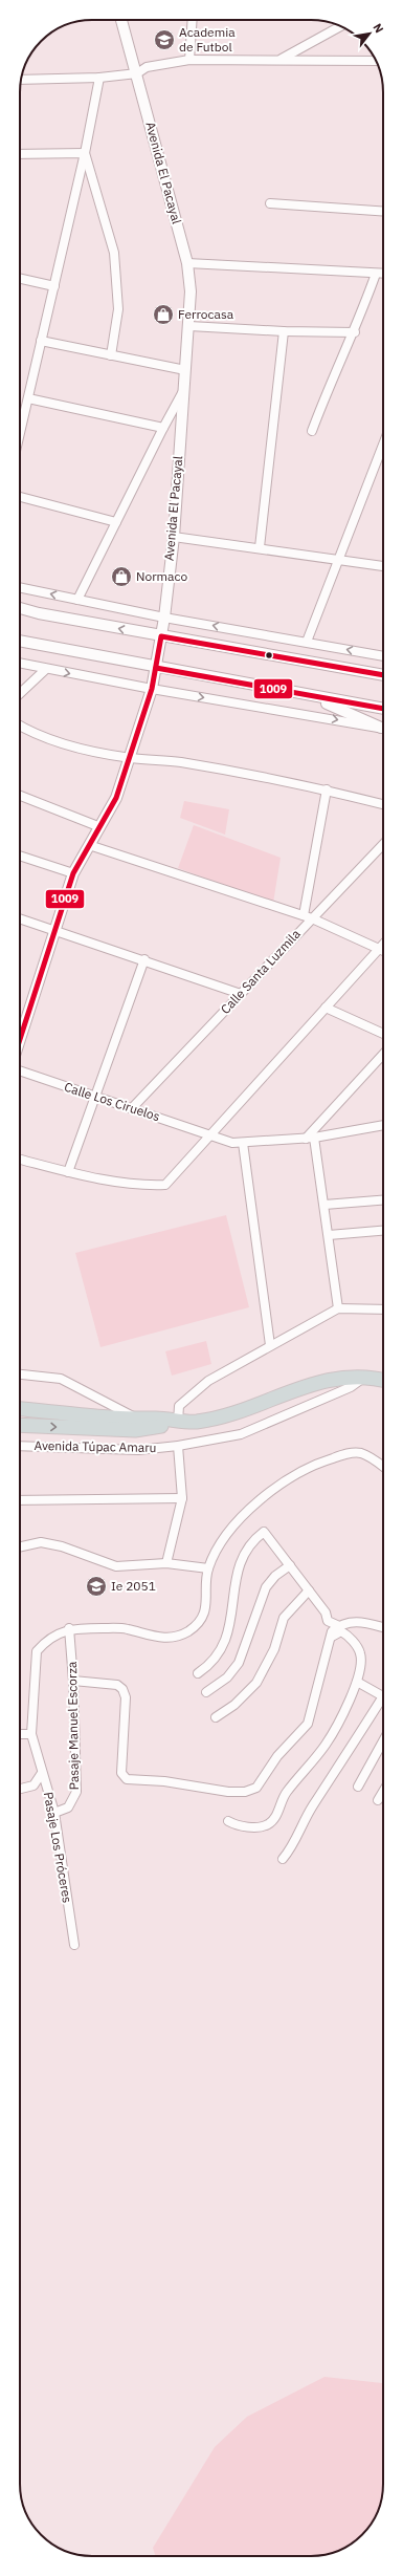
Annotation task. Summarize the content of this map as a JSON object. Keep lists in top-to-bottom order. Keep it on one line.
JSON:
{"streets":{"highway":["Avenida Túpac Amaru"],"street":["Avenida El Pacayal","Calle Santa Luzmila","Calle Los Ciruelos","Pasaje Manuel Escorza","Pasaje Los Próceres"]},"crossings":[["Calle Santa Luzmila","Calle Los Ciruelos"],["Pasaje Manuel Escorza","Pasaje Los Próceres"]],"places":{"school or university":["Academia de Futbol","Ie 2051"],"shop":["Ferrocasa","Normaco"]},"lines":["transit line 1009"],"north":"top right"}
